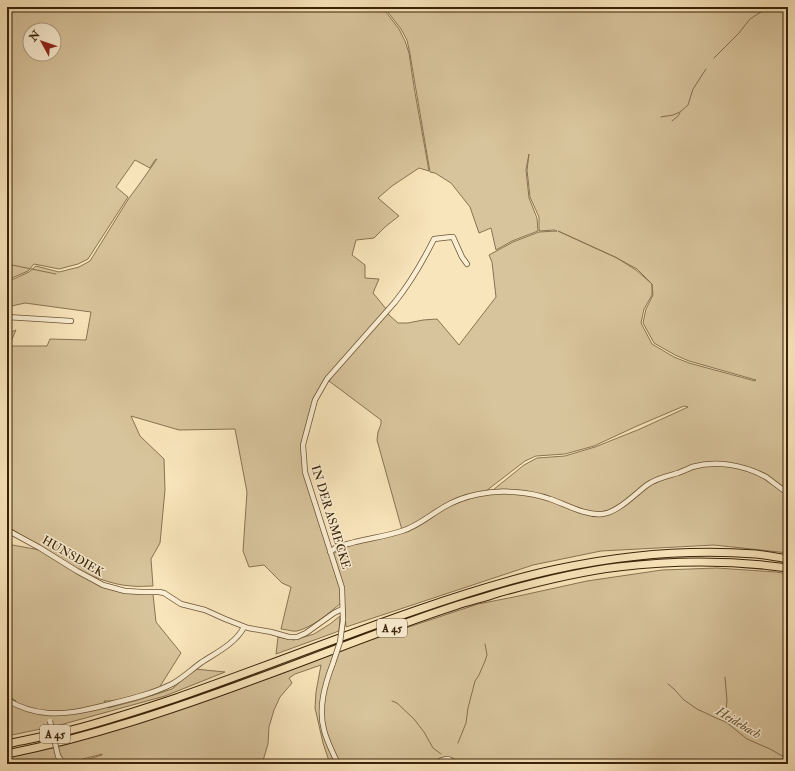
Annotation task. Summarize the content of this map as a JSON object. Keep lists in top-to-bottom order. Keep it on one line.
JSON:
{"streets":{"highway":["A 45"],"street":["IN DER ASMECKE","HUNSDIEK"]},"crossings":[["IN DER ASMECKE","HUNSDIEK"]],"water":["Heidebach"],"north":"top left"}
